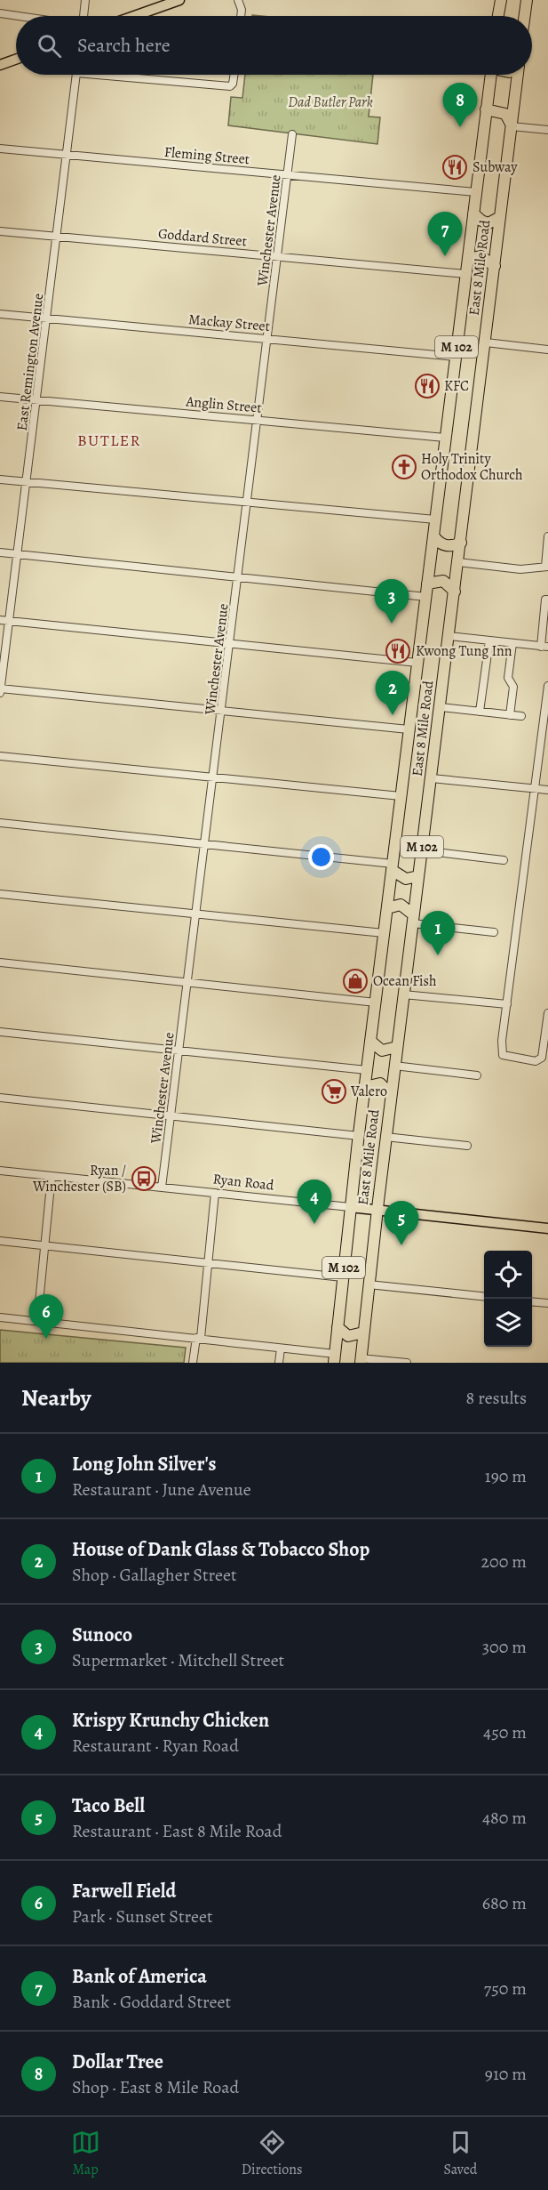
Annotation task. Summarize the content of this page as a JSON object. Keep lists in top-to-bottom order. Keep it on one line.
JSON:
{"streets":{"highway":["East 8 Mile Road","M 102"],"main road":["Ryan Road"],"street":["Fleming Street","Winchester Avenue","Goddard Street","Mackay Street","East Remington Avenue","Anglin Street"]},"crossings":[["Fleming Street","Winchester Avenue"],["Fleming Street","East 8 Mile Road"],["Fleming Street","East Remington Avenue"],["Winchester Avenue","Goddard Street"],["Winchester Avenue","Mackay Street"],["Winchester Avenue","Anglin Street"],["Winchester Avenue","Ryan Road"],["Goddard Street","East 8 Mile Road"],["Goddard Street","East Remington Avenue"],["East 8 Mile Road","Mackay Street"],["East 8 Mile Road","Anglin Street"],["East 8 Mile Road","Ryan Road"],["Mackay Street","East Remington Avenue"],["East Remington Avenue","Anglin Street"]],"districts":["BUTLER"],"parks":["Dad Butler Park"],"places":{"restaurant":["Subway","KFC","Kwong Tung Inn"],"church":["Holy Trinity Orthodox Church"],"shop":["Ocean Fish"],"supermarket":["Valero"],"bus stop":["Ryan / Winchester (SB)"]},"page":{"search":"Search here","pins":["8","7","3","2","1","4","5","6"],"heading":["Nearby","8 results"],"list":[{"mark":"1","name":"Long John Silver's","note":"Restaurant · June Avenue","value":"190 m"},{"mark":"2","name":"House of Dank Glass & Tobacco Shop","note":"Shop · Gallagher Street","value":"200 m"},{"mark":"3","name":"Sunoco","note":"Supermarket · Mitchell Street","value":"300 m"},{"mark":"4","name":"Krispy Krunchy Chicken","note":"Restaurant · Ryan Road","value":"450 m"},{"mark":"5","name":"Taco Bell","note":"Restaurant · East 8 Mile Road","value":"480 m"},{"mark":"6","name":"Farwell Field","note":"Park · Sunset Street","value":"680 m"},{"mark":"7","name":"Bank of America","note":"Bank · Goddard Street","value":"750 m"},{"mark":"8","name":"Dollar Tree","note":"Shop · East 8 Mile Road","value":"910 m"}],"nav":["Map","Directions","Saved"]}}
